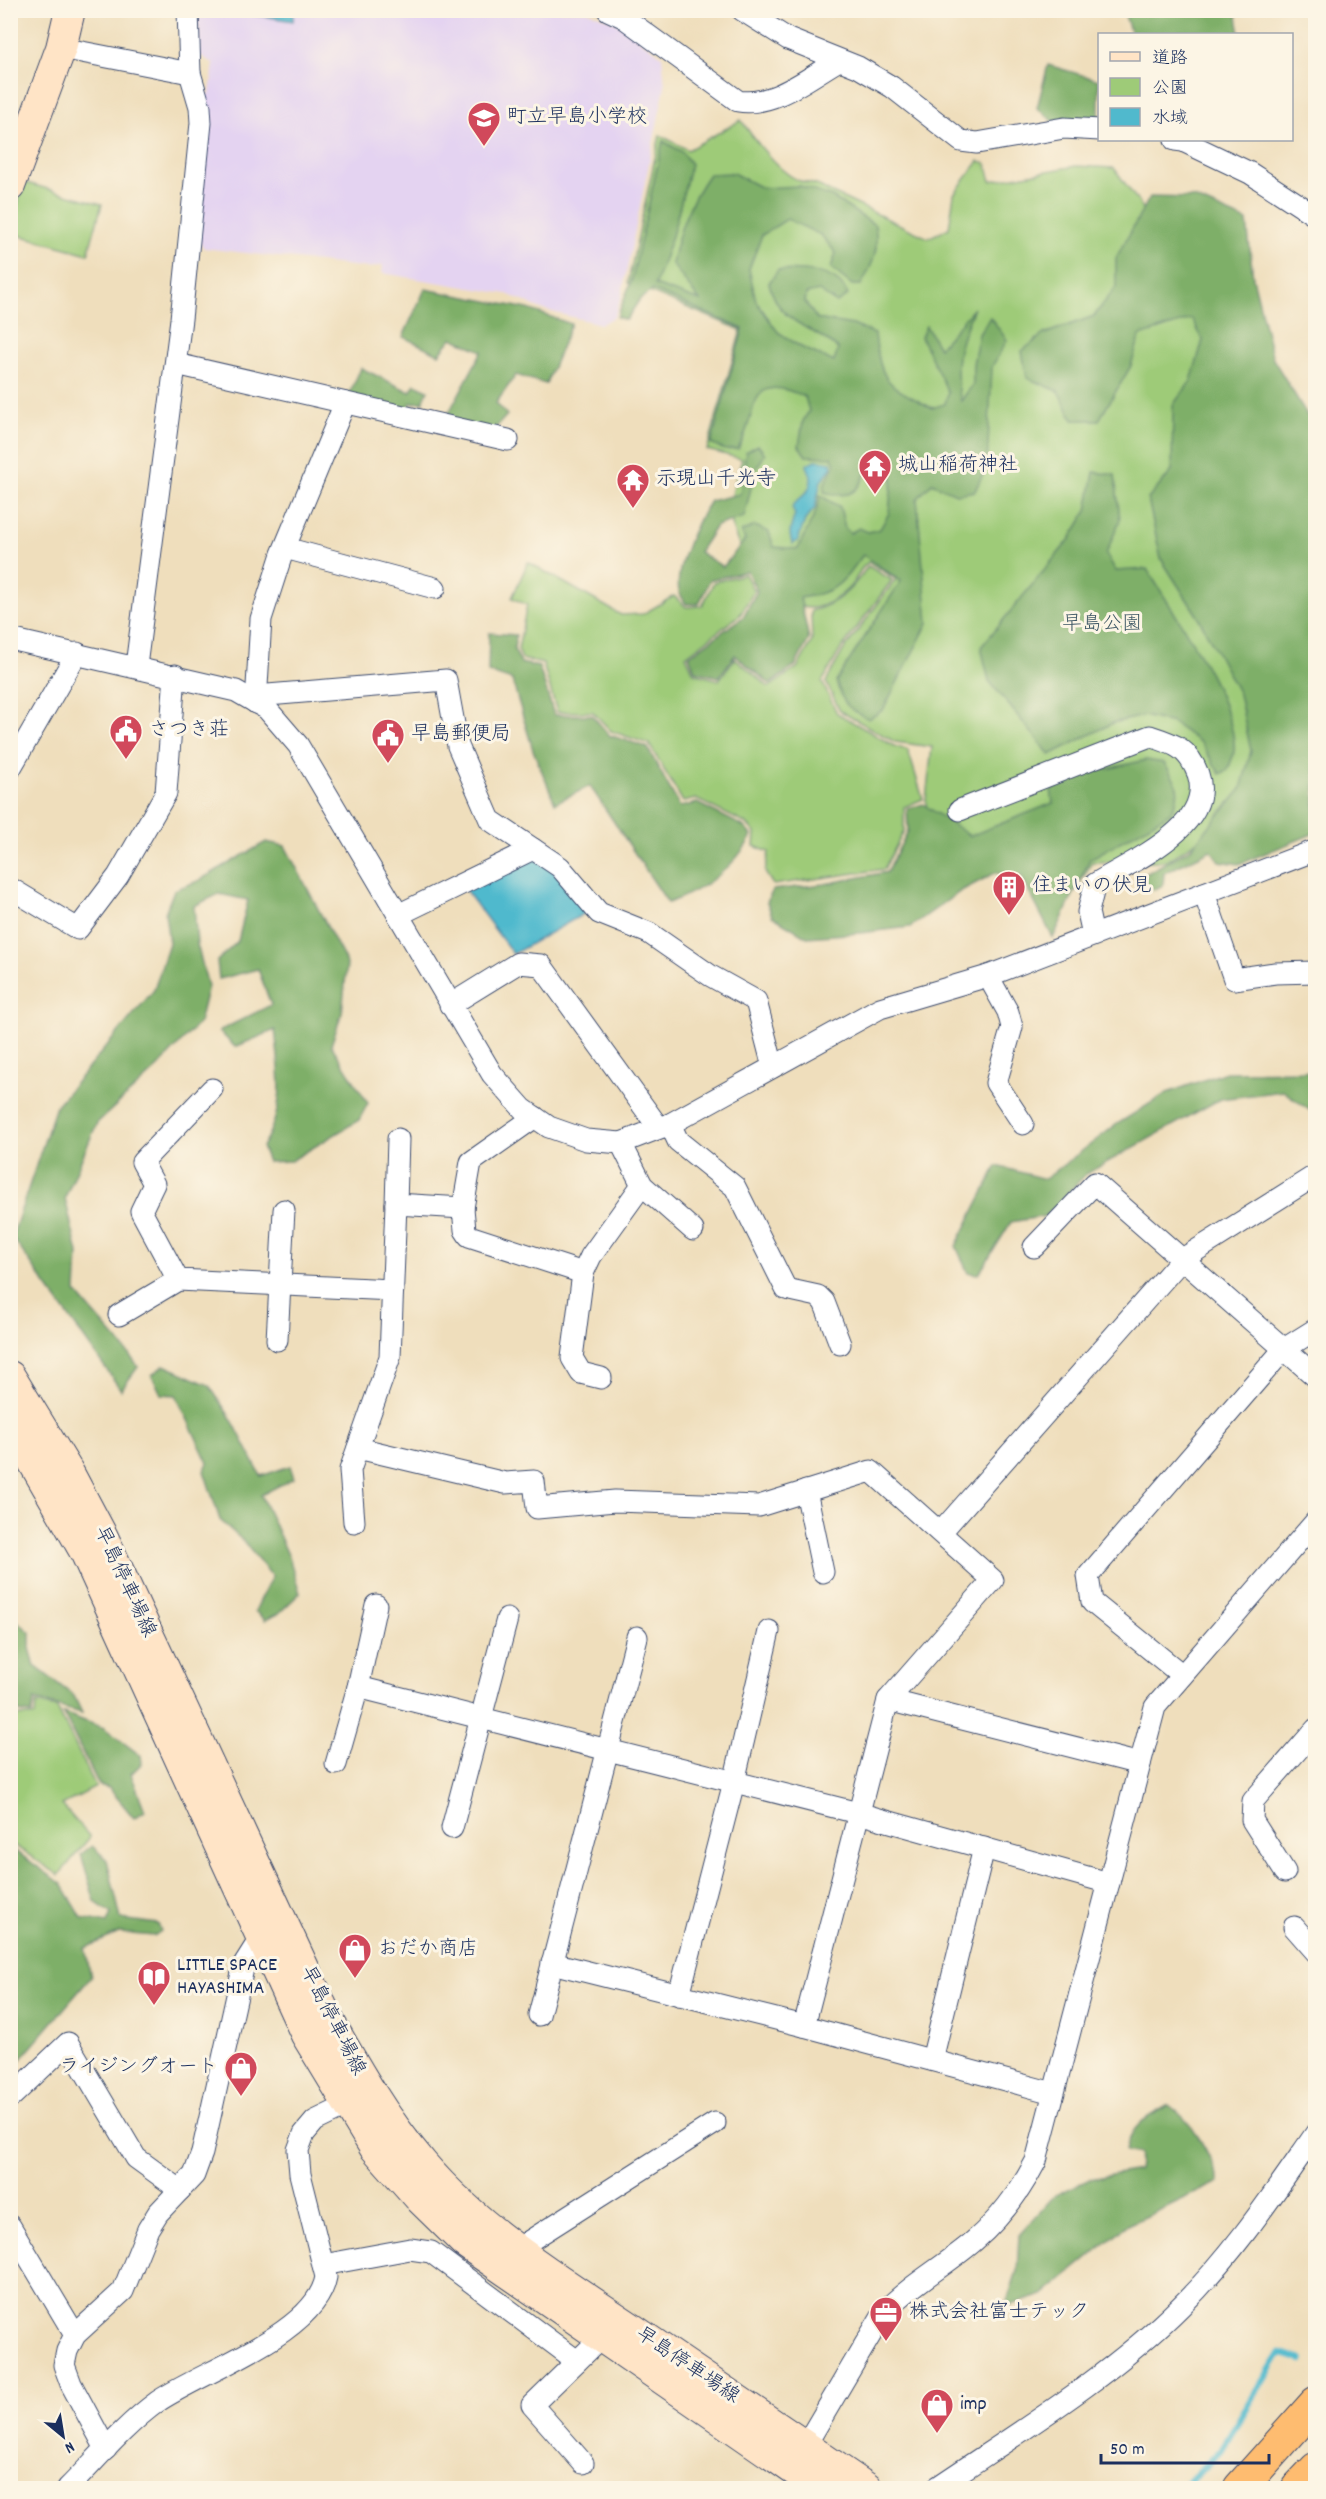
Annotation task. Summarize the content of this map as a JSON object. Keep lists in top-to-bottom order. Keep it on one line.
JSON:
{"streets":{"main road":["早島停車場線"]},"parks":["早島公園"],"places":{"school or university":["町立早島小学校"],"temple":["城山稲荷神社","示現山千光寺"],"public building":["さつき荘","早島郵便局"],"building":["住まいの伏見"],"shop":["おだか商店","ライジングオート","imp"],"library":["LITTLE SPACE HAYASHIMA"],"office":["株式会社富士テック"]},"legend":["道路","公園","水域"],"scale_bar":"50 m","north":"bottom right"}
